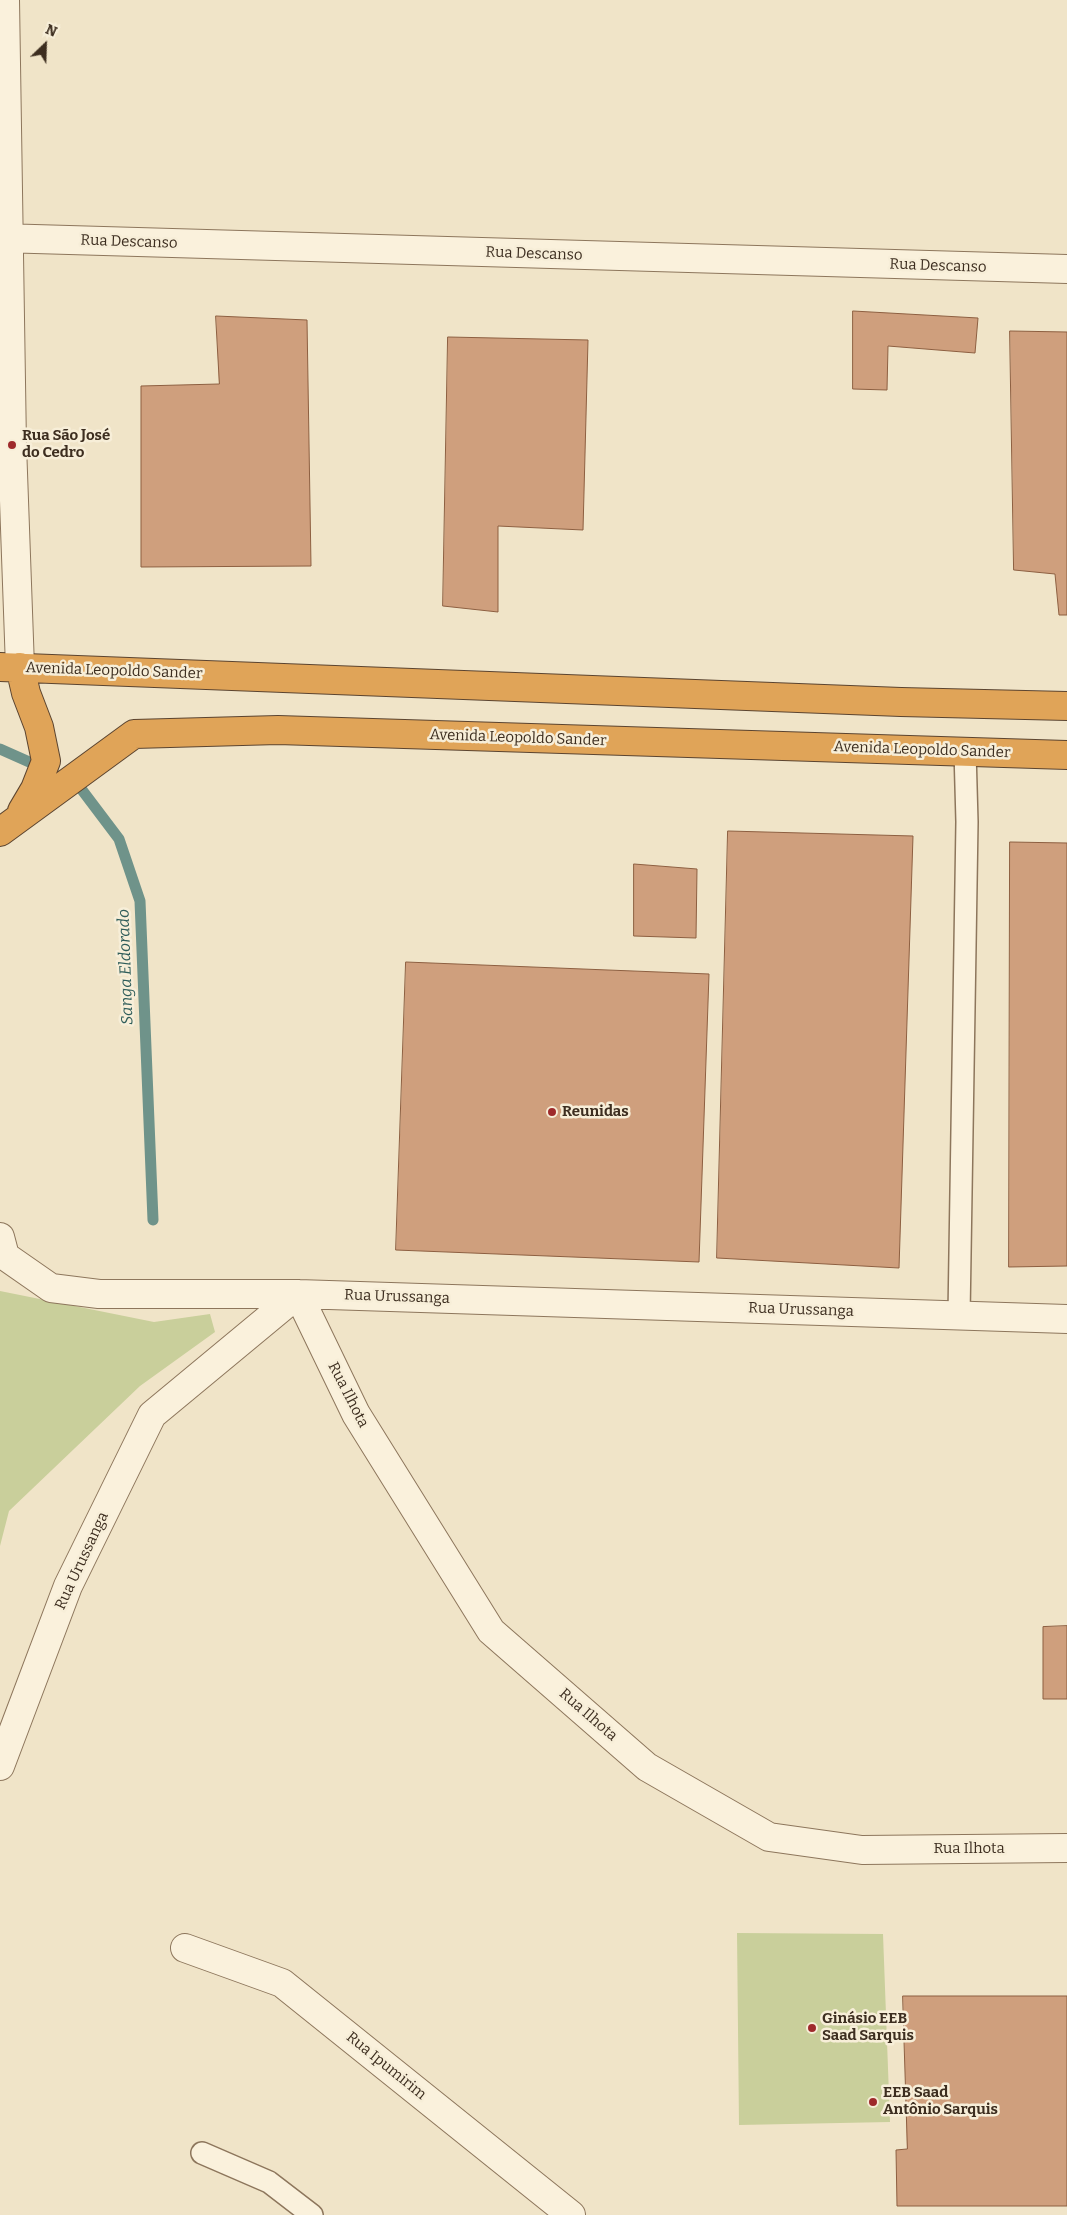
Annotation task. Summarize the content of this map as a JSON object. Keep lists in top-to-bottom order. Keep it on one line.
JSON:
{"streets":{"highway":["Avenida Leopoldo Sander"],"street":["Rua Descanso","Rua Urussanga","Rua Ilhota","Rua Ipumirim"]},"crossings":[["Rua Urussanga","Rua Ilhota"]],"water":["Sanga Eldorado"],"places":["Rua São José do Cedro","Reunidas","Ginásio EEB Saad Sarquis","EEB Saad Antônio Sarquis"],"north":"top right"}
